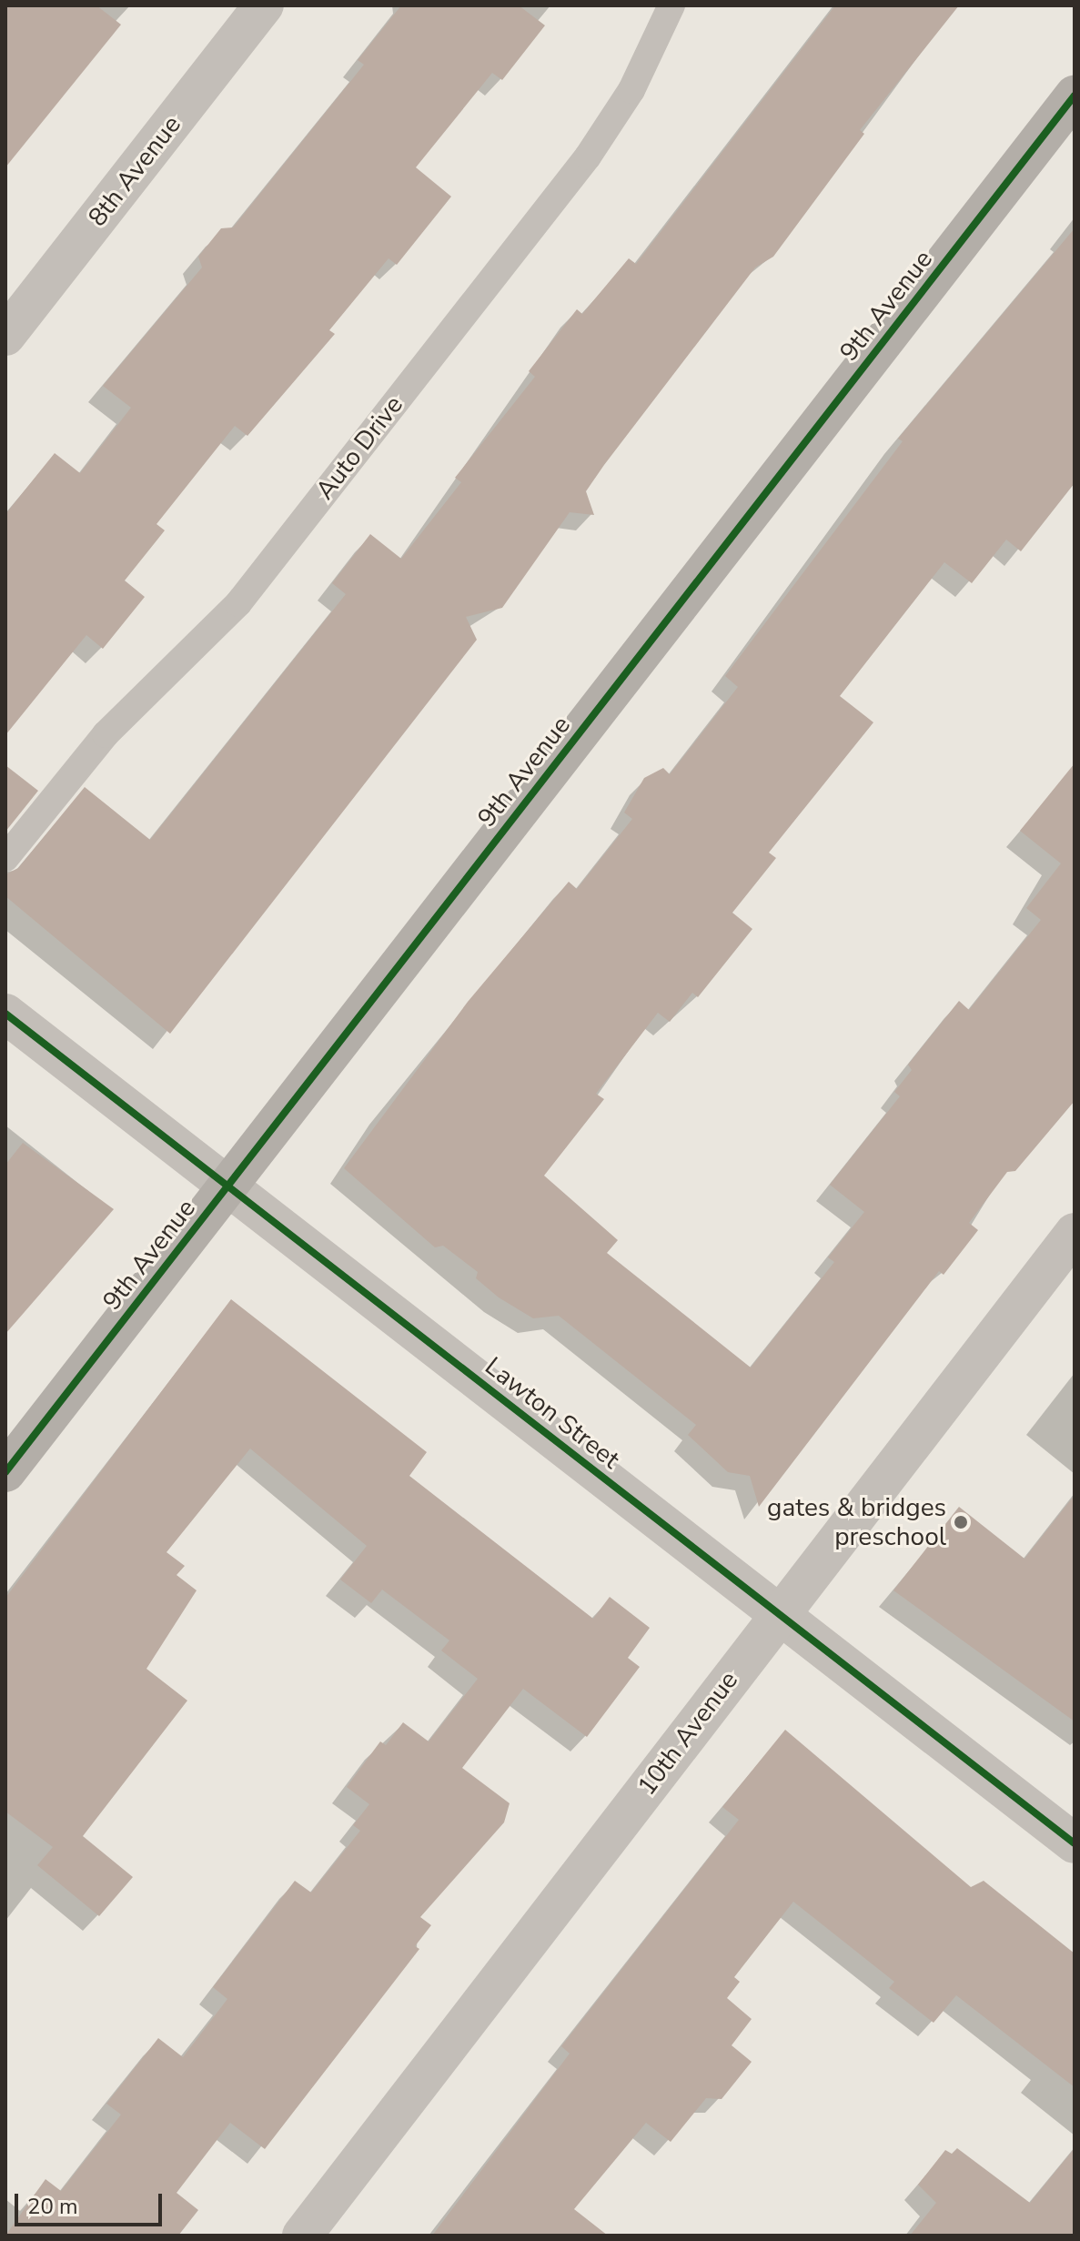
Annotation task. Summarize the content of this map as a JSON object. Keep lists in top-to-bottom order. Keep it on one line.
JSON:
{"streets":{"street":["8th Avenue","9th Avenue","Lawton Street","10th Avenue"],"lane":["Auto Drive"]},"crossings":[["9th Avenue","Lawton Street"],["Lawton Street","10th Avenue"]],"places":["gates & bridges preschool"],"scale_bar":"20 m"}
